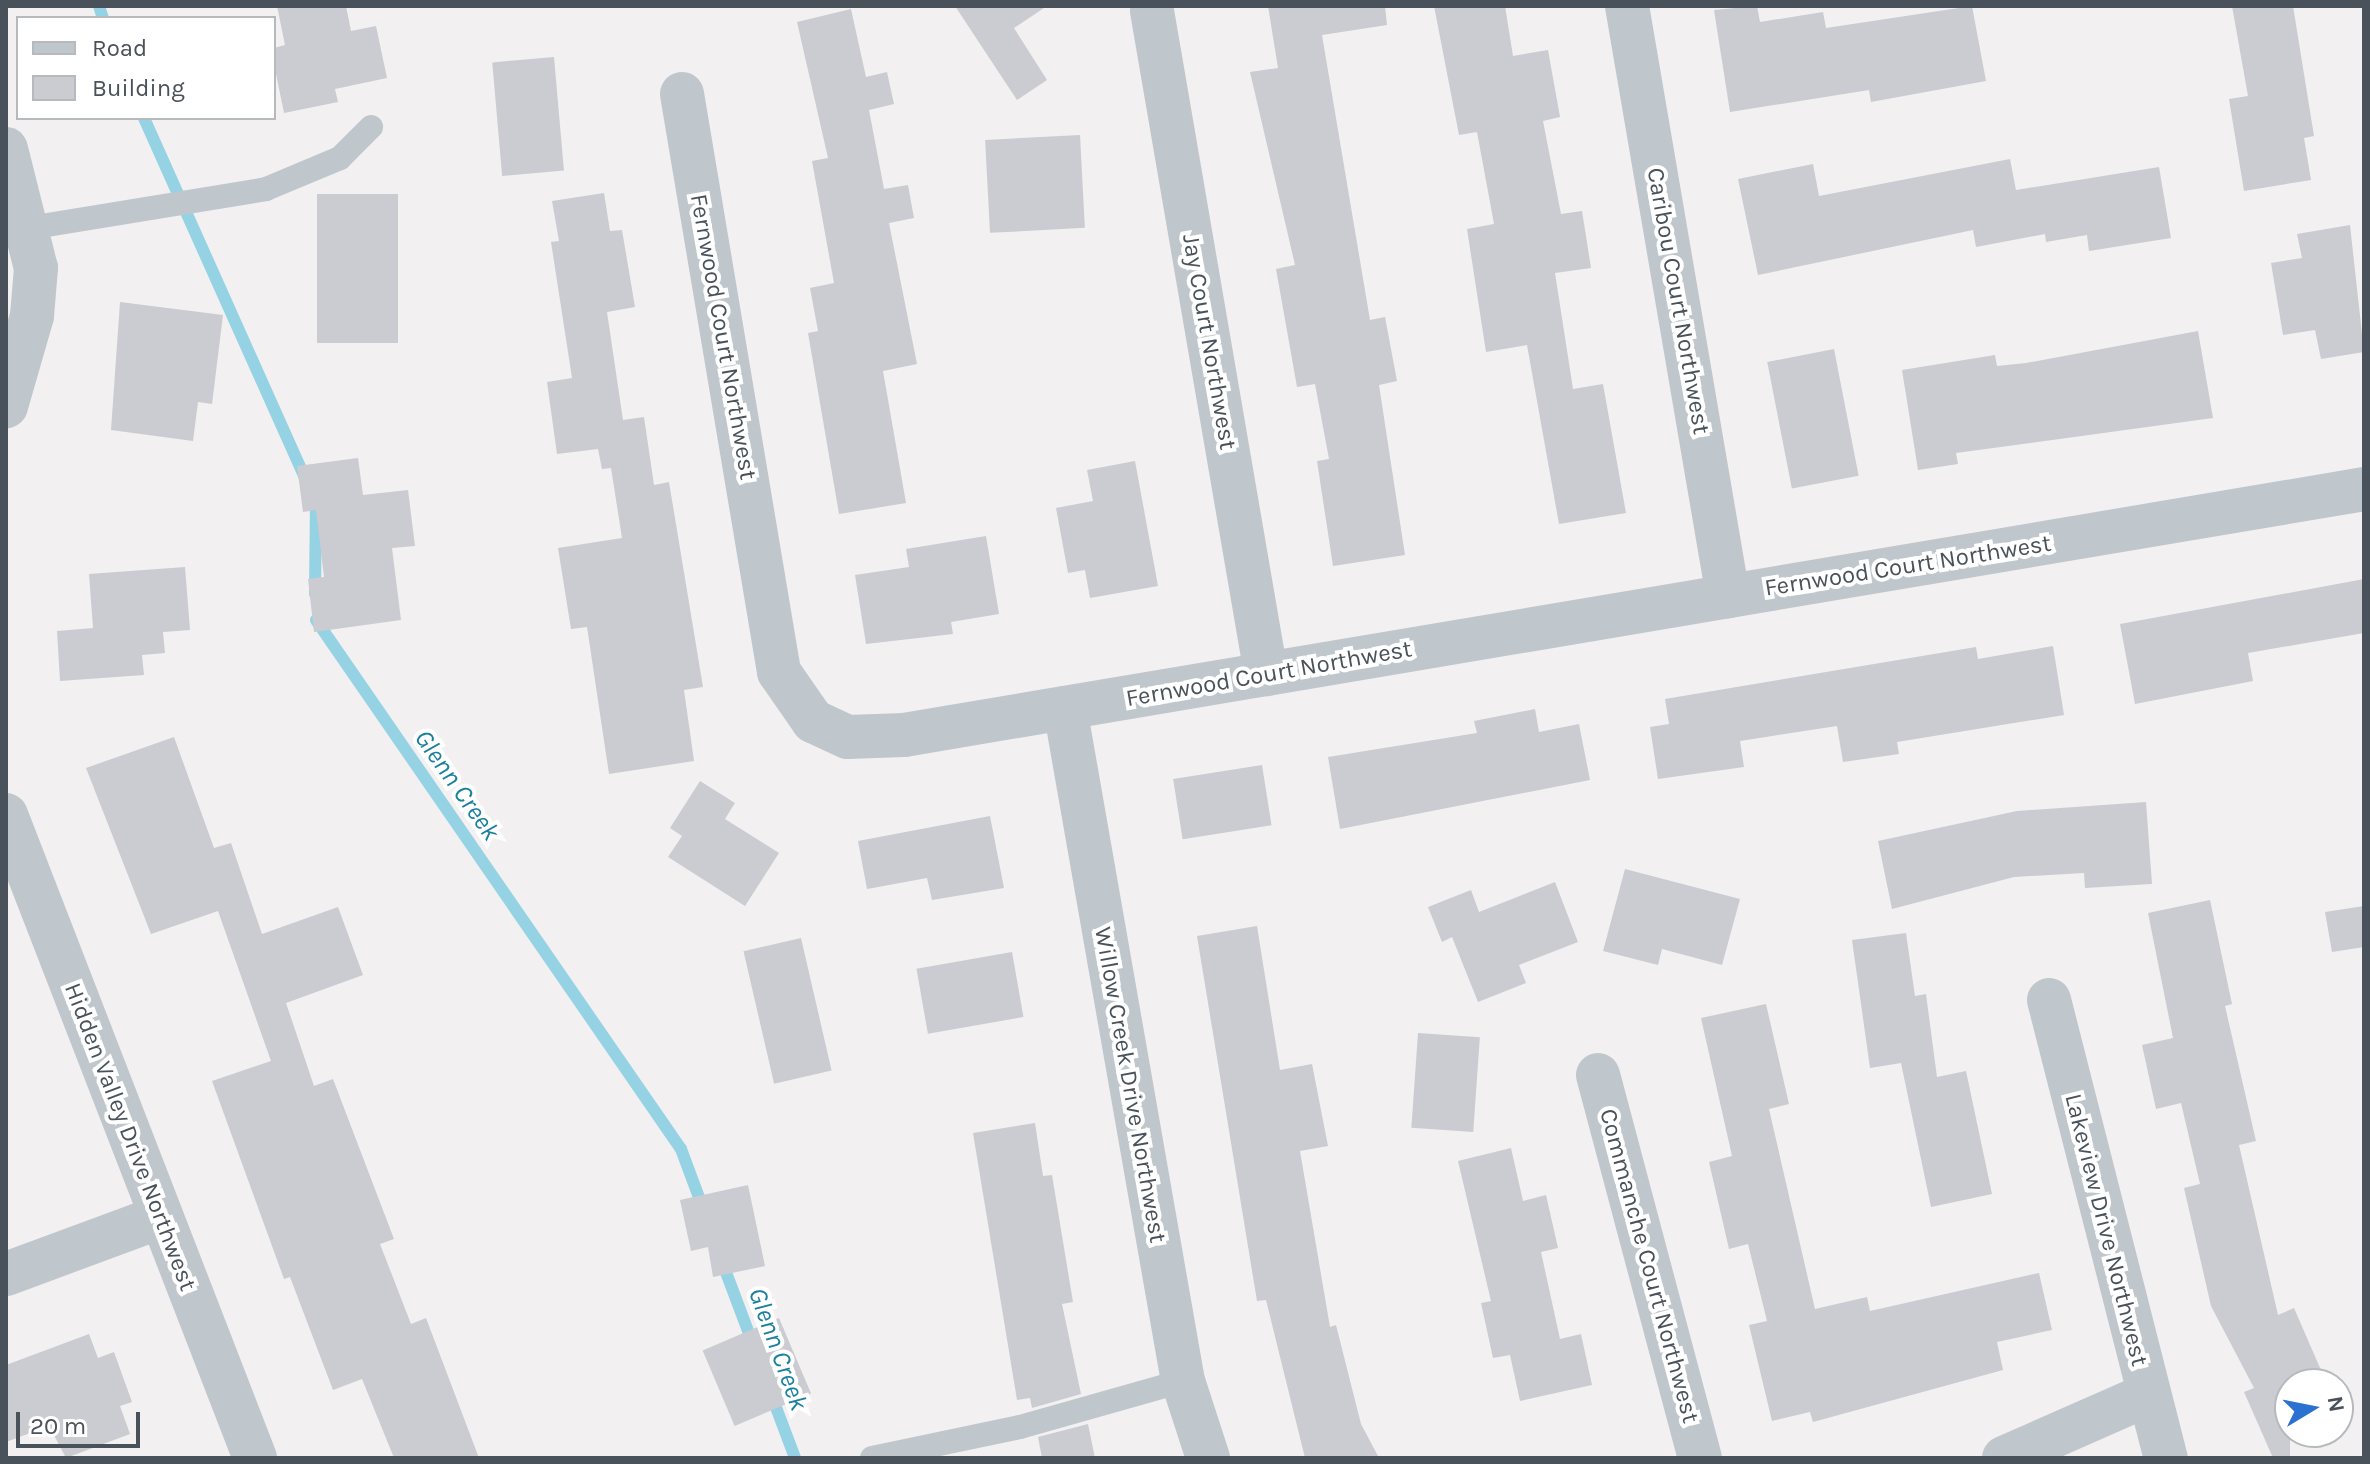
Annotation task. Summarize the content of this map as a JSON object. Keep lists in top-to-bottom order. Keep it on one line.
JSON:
{"streets":{"street":["Caribou Court Northwest","Fernwood Court Northwest","Jay Court Northwest","Willow Creek Drive Northwest","Hidden Valley Drive Northwest","Lakeview Drive Northwest","Commanche Court Northwest"]},"crossings":[["Caribou Court Northwest","Fernwood Court Northwest"],["Fernwood Court Northwest","Jay Court Northwest"],["Fernwood Court Northwest","Willow Creek Drive Northwest"]],"water":["Glenn Creek"],"legend":["Road","Building"],"scale_bar":"20 m","north":"right"}
